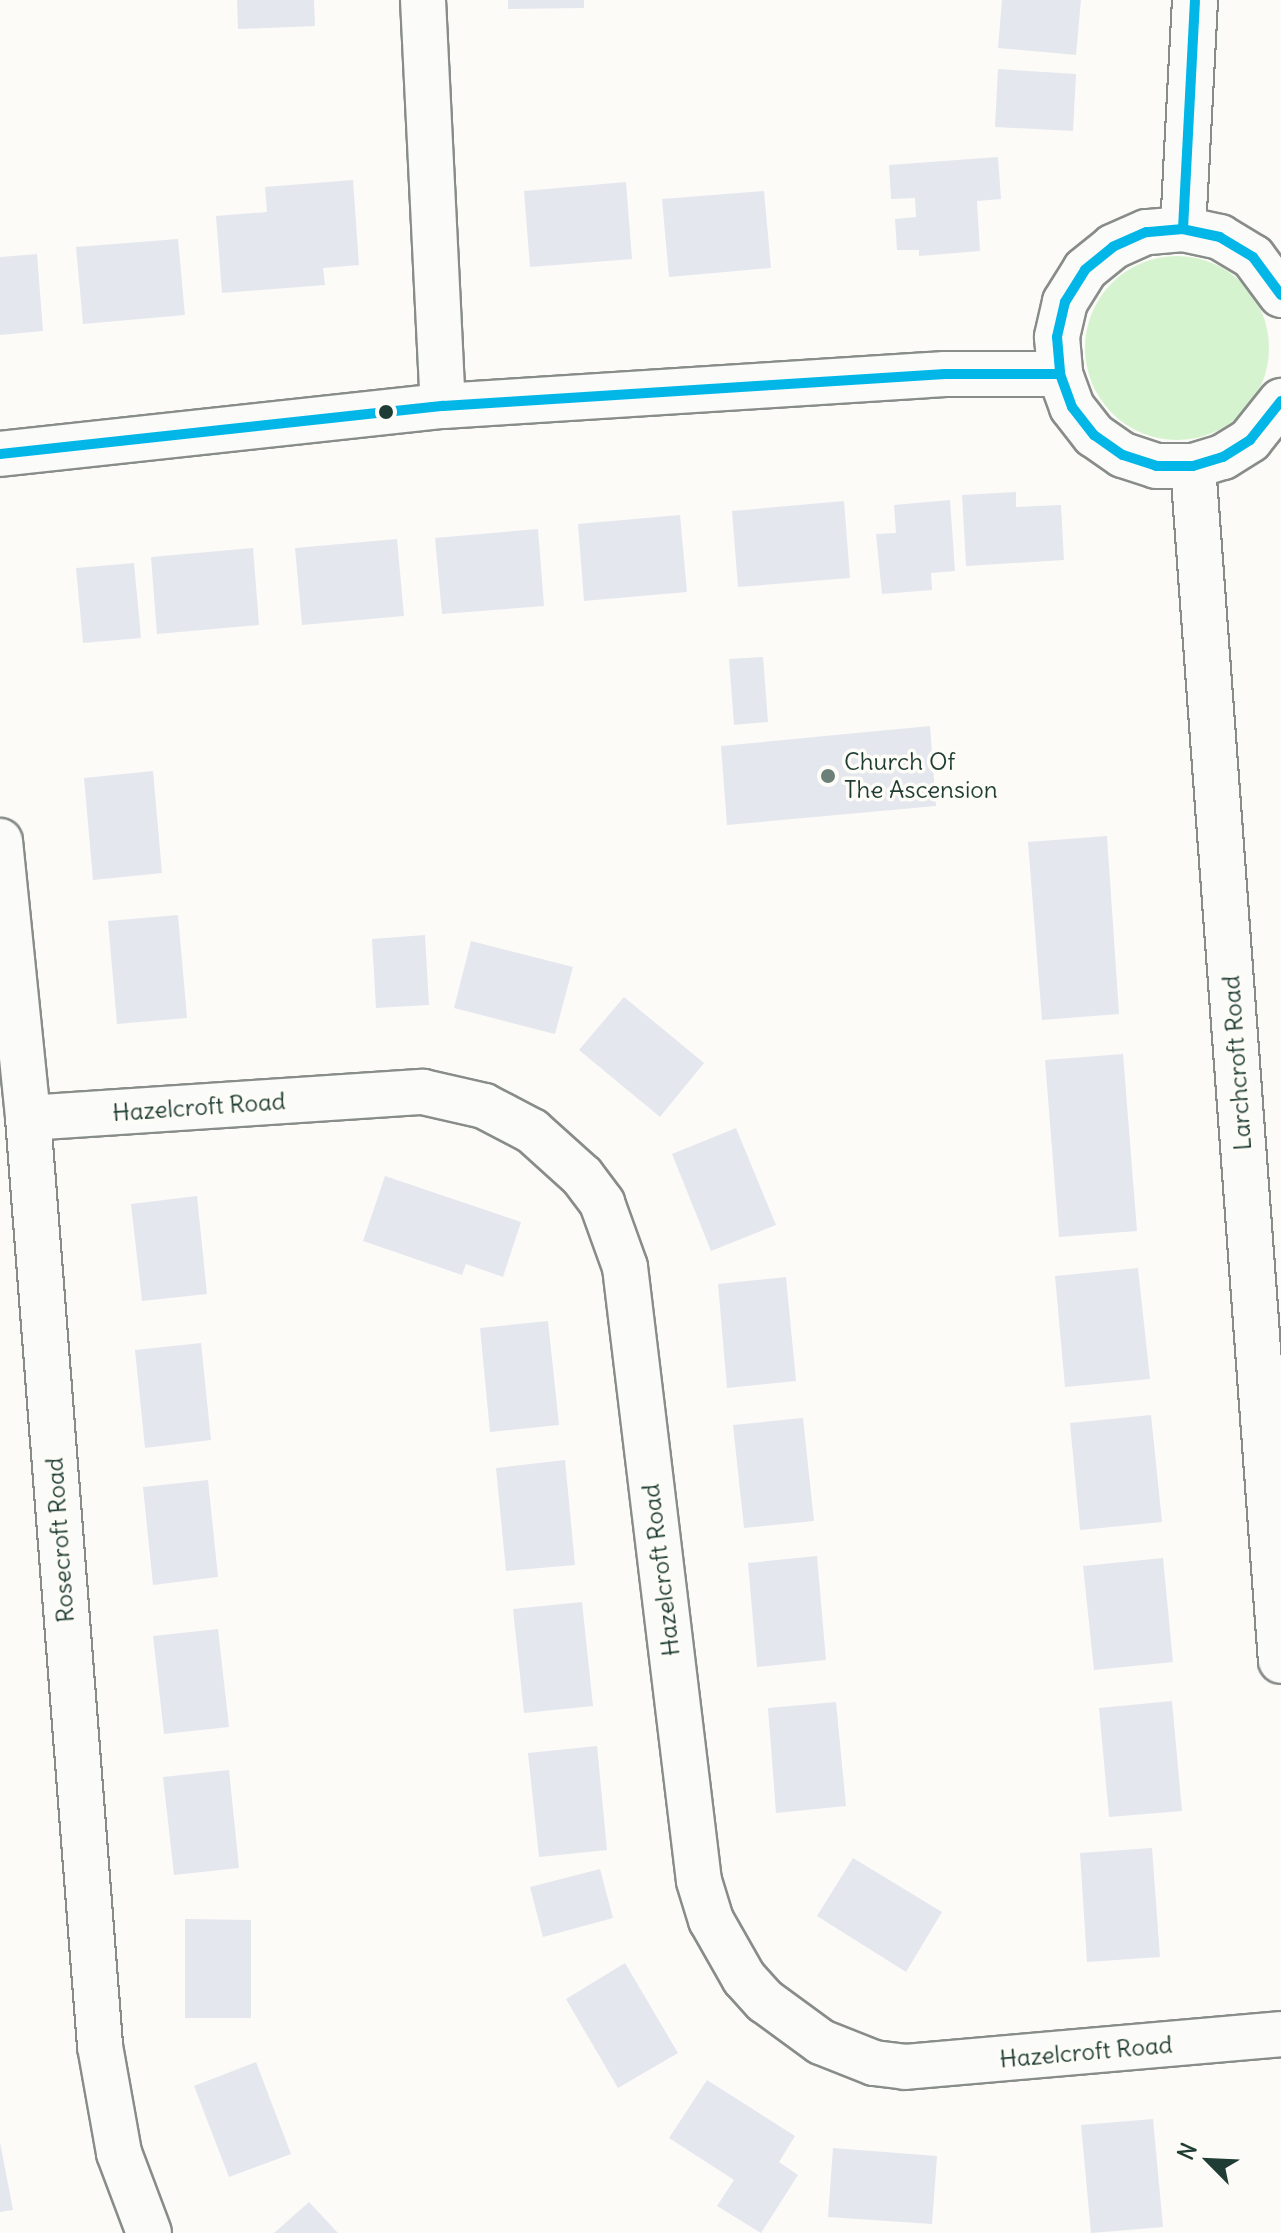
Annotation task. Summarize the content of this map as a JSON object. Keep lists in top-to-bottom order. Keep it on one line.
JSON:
{"streets":{"street":["Larchcroft Road","Hazelcroft Road","Rosecroft Road"]},"crossings":[["Hazelcroft Road","Rosecroft Road"]],"places":["Church Of The Ascension"],"north":"top left"}
